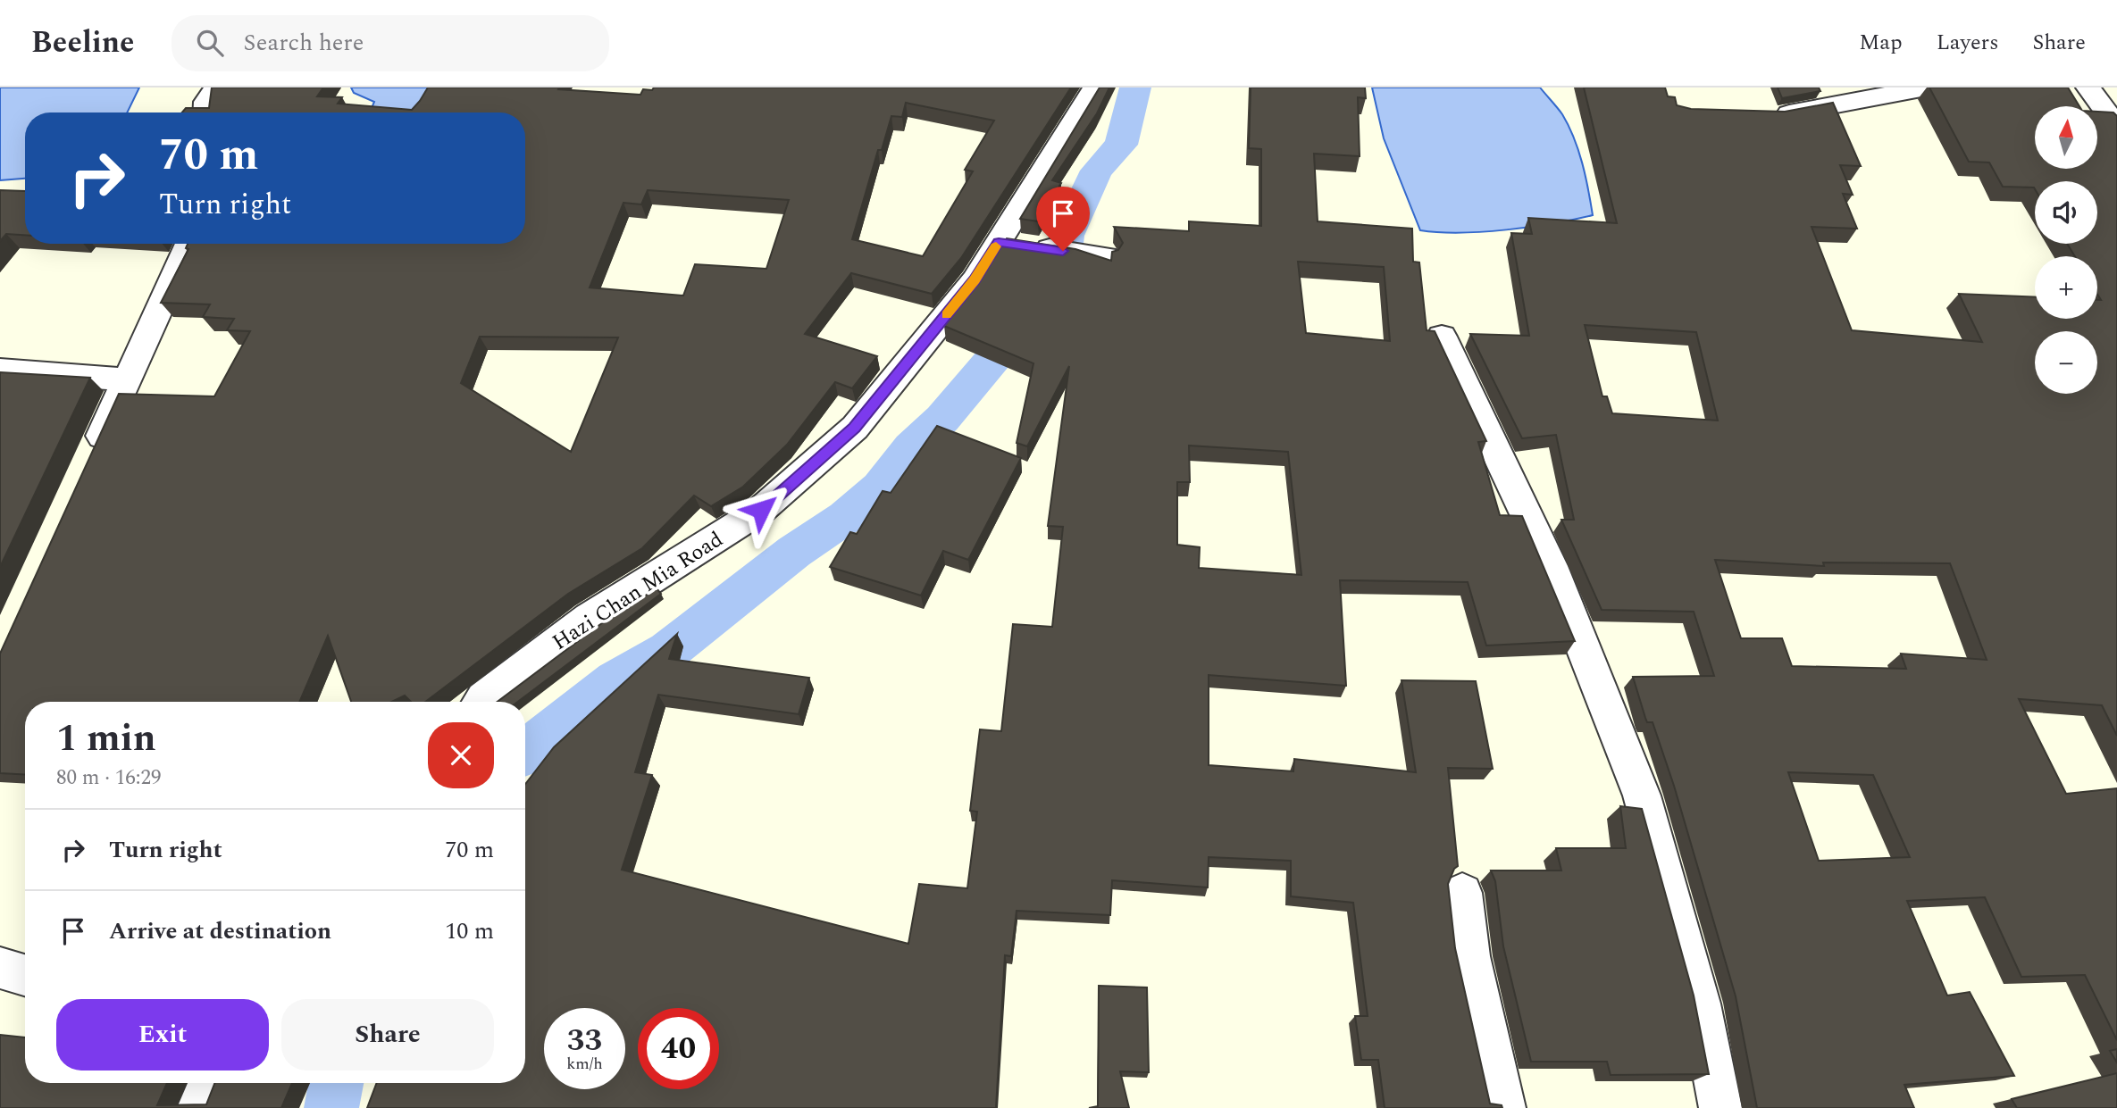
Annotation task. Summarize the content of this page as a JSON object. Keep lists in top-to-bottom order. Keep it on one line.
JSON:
{"streets":{"street":["Hazi Chan Mia Road"]},"north":"top","page":{"header":"Beeline","search":"Search here","nav":["Map","Layers","Share"],"map_buttons":["+","−"],"turn":["70 m","Turn right"],"heading":["1 min","80 m · 16:29"],"list":[{"name":"Turn right","value":"70 m"},{"name":"Arrive at destination","value":"10 m"}],"buttons":["Exit","Share"],"speed":"33 km/h","limit":"40"}}
